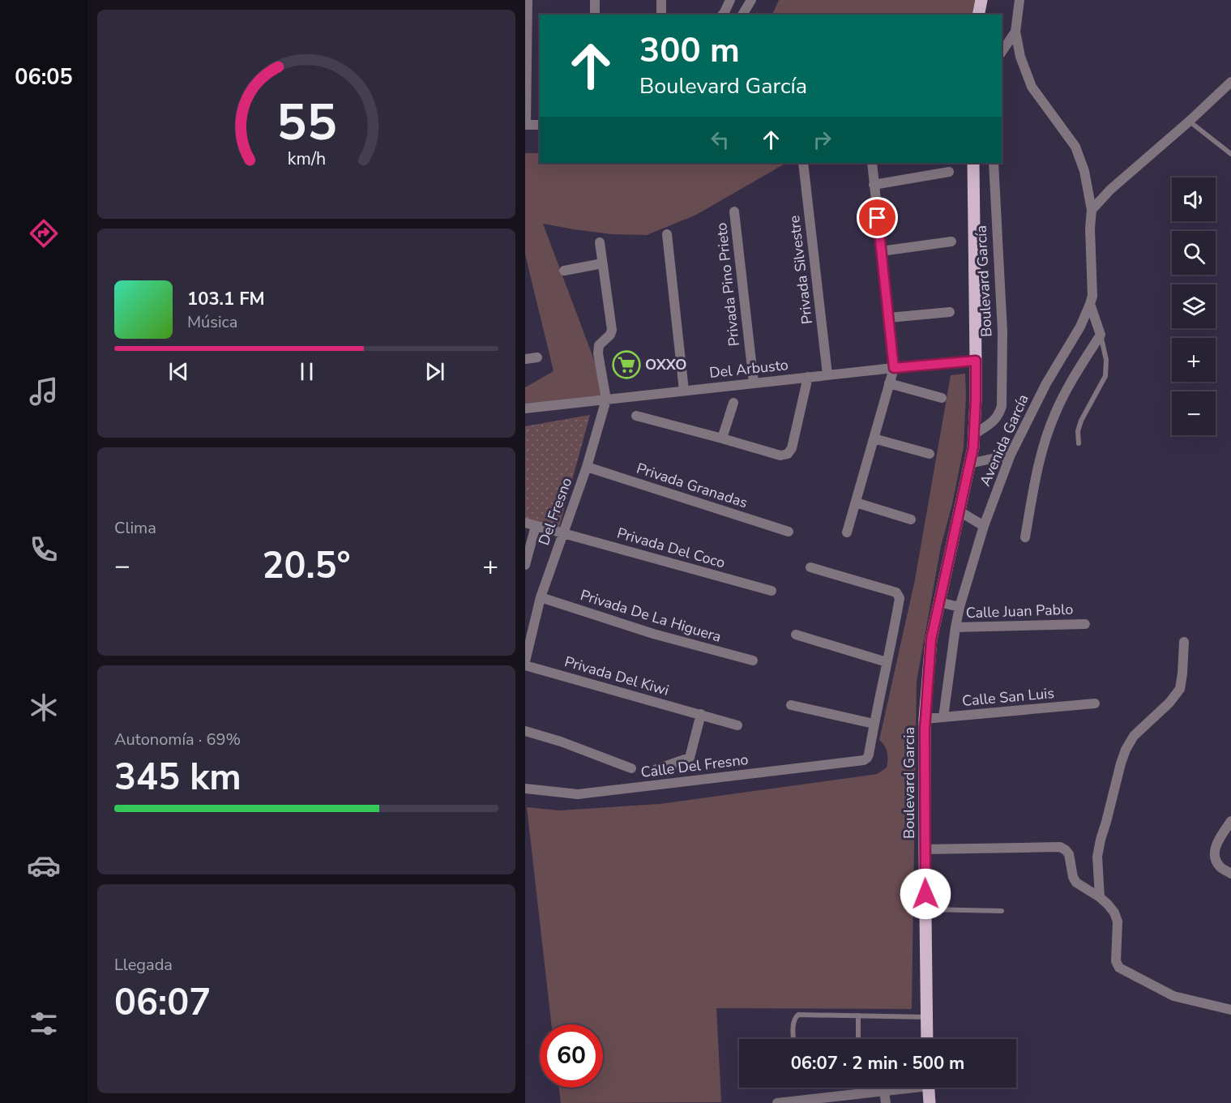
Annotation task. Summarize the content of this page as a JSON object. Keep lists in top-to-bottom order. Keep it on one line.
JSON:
{"streets":{"main road":["Boulevard García","Boulevard Garcia"],"street":["Privada Silvestre","Privada Pino Prieto","Del Arbusto","Avenida García","Privada Granadas","Del Fresno","Privada Del Coco","Calle Juan Pablo","Privada De La Higuera","Privada Del Kiwi","Calle San Luis","Calle Del Fresno"]},"crossings":[["Privada Silvestre","Del Arbusto"],["Boulevard García","Del Arbusto"],["Boulevard García","Boulevard Garcia"],["Privada Pino Prieto","Del Arbusto"],["Del Arbusto","Del Fresno"],["Avenida García","Calle Juan Pablo"],["Avenida García","Calle San Luis"],["Privada Granadas","Del Fresno"],["Del Fresno","Privada Del Coco"],["Del Fresno","Privada De La Higuera"],["Del Fresno","Privada Del Kiwi"],["Calle San Luis","Boulevard Garcia"]],"places":{"supermarket":["OXXO"]},"page":{"tabs":"06:05","turn":["300 m","Boulevard García"],"map_buttons":["+","−"],"song":["103.1 FM","Música"],"tile":["Clima",["Autonomía · 69%","345 km"],["Llegada","06:07"]],"heat":["−","20.5°","+"],"limit":"60","trip":"06:07 · 2 min · 500 m","gauge":["55","km/h"]}}
